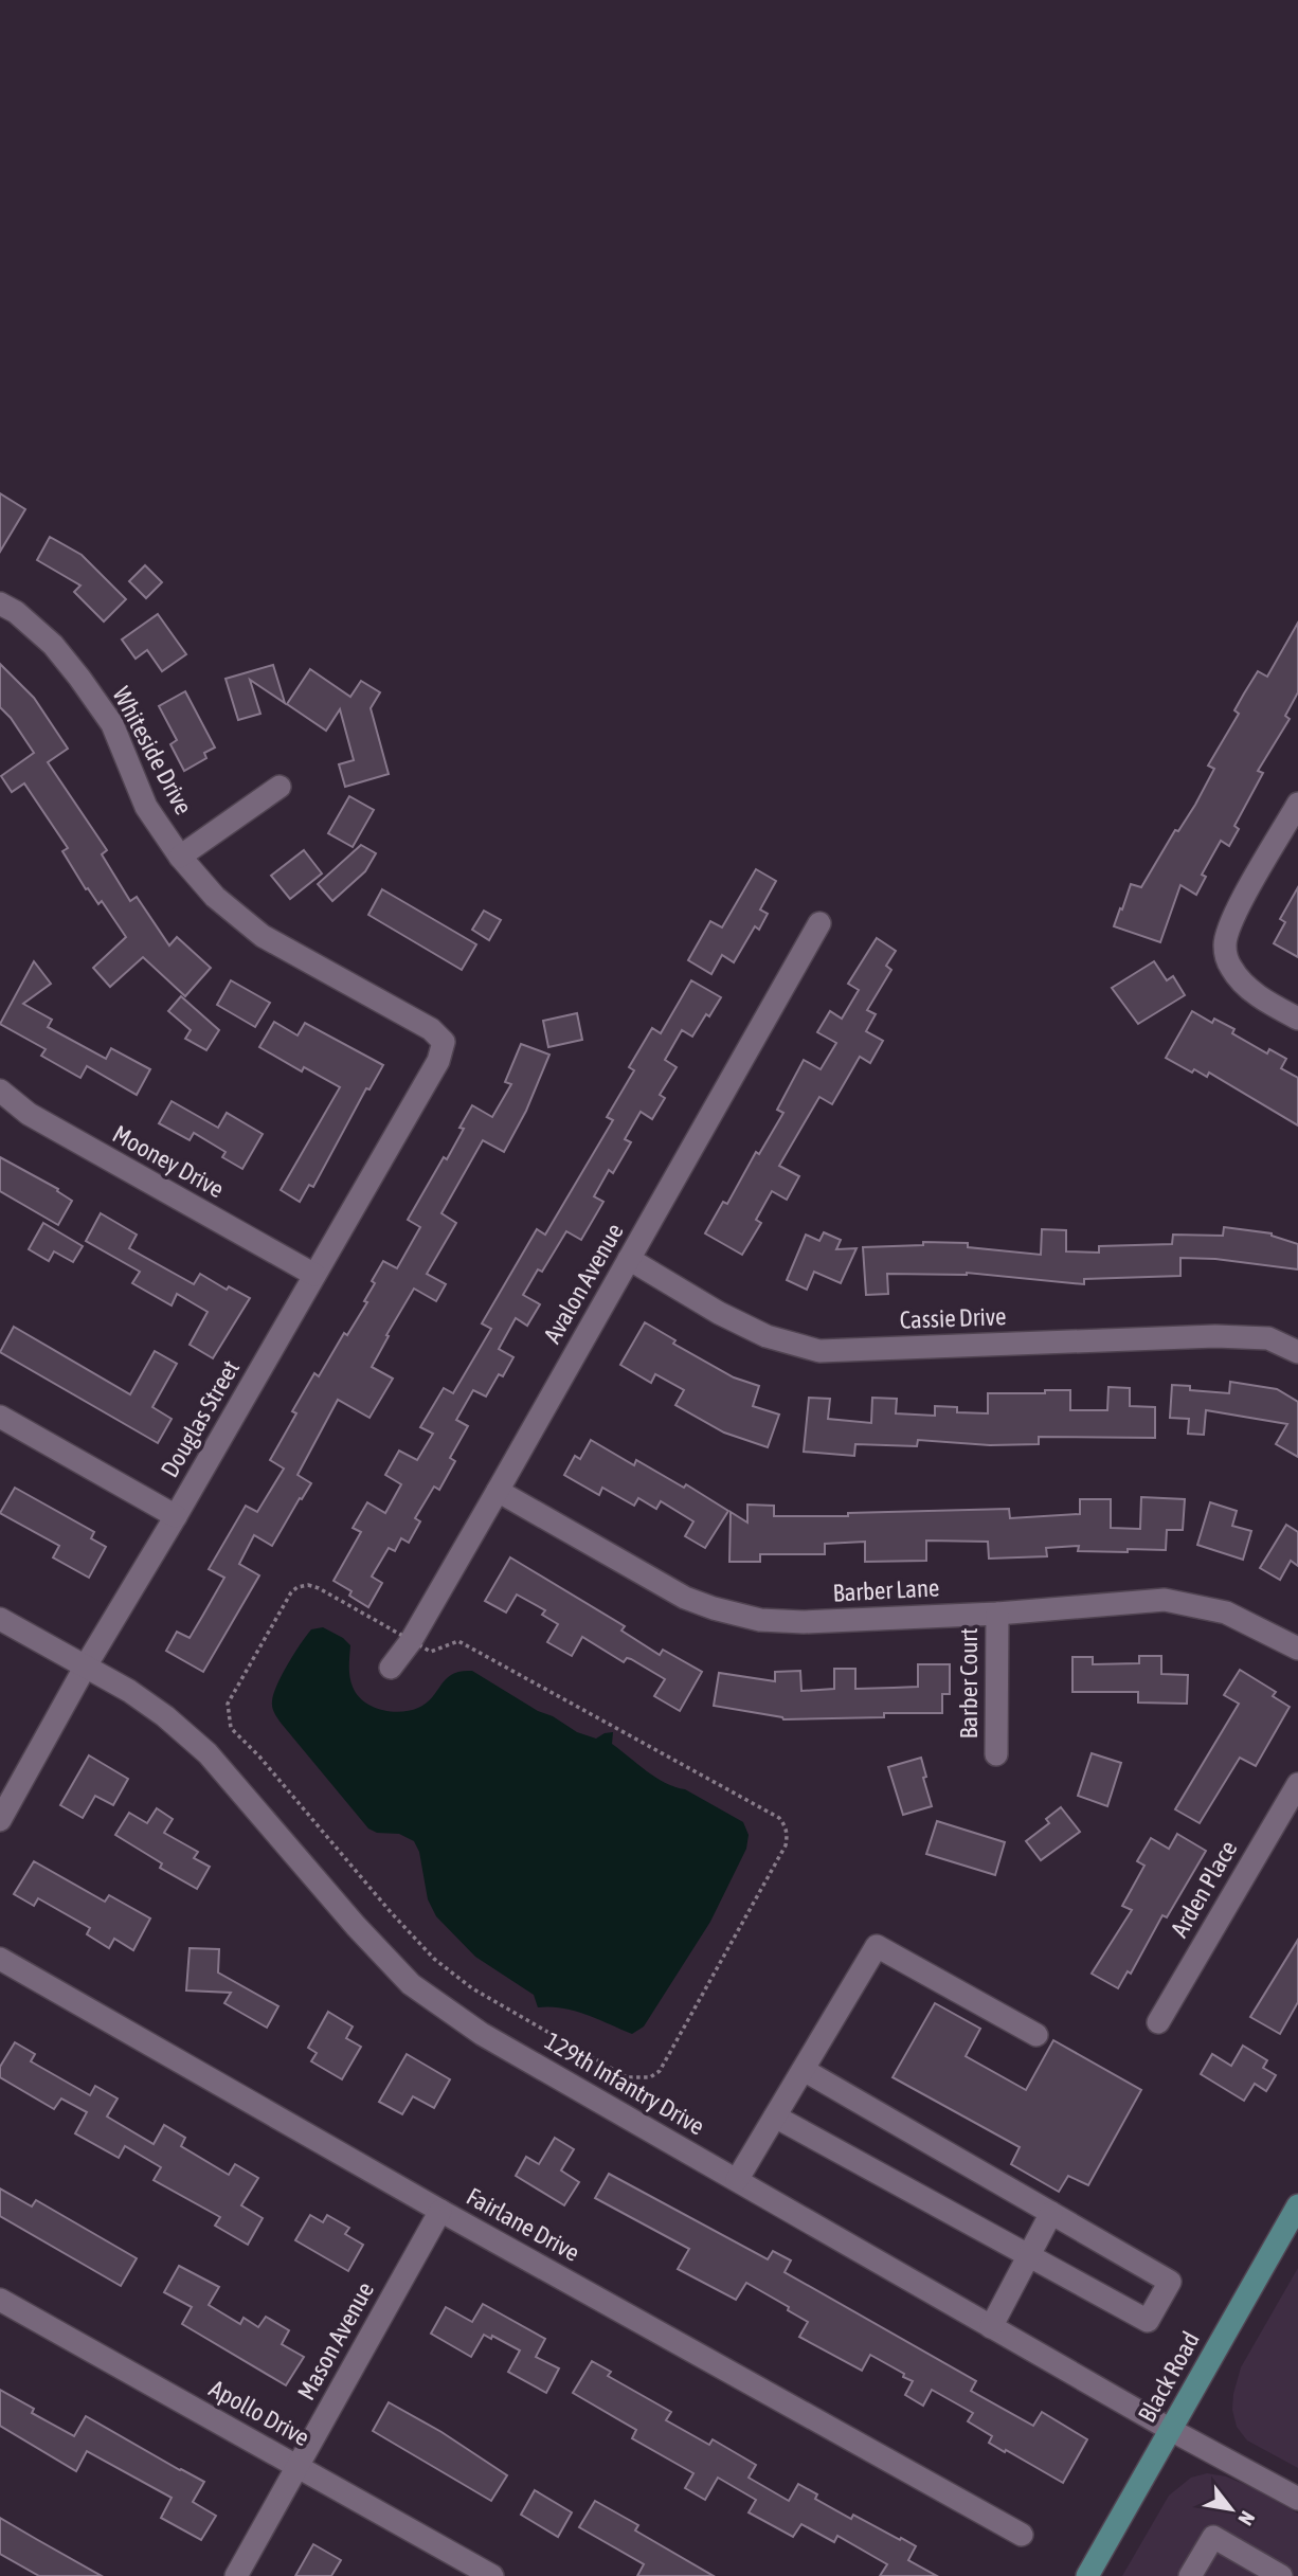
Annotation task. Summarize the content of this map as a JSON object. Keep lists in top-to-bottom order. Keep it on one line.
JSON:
{"streets":{"main road":["Black Road"],"street":["Whiteside Drive","Mooney Drive","Avalon Avenue","Cassie Drive","Douglas Street","Barber Lane","Barber Court","Arden Place","129th Infantry Drive","Fairlane Drive","Mason Avenue","Apollo Drive"]},"crossings":[["Whiteside Drive","Douglas Street"],["Mooney Drive","Douglas Street"],["Avalon Avenue","Cassie Drive"],["Avalon Avenue","Barber Lane"],["Douglas Street","129th Infantry Drive"],["Barber Lane","Barber Court"],["129th Infantry Drive","Black Road"],["Fairlane Drive","Mason Avenue"],["Mason Avenue","Apollo Drive"]],"north":"bottom right"}
